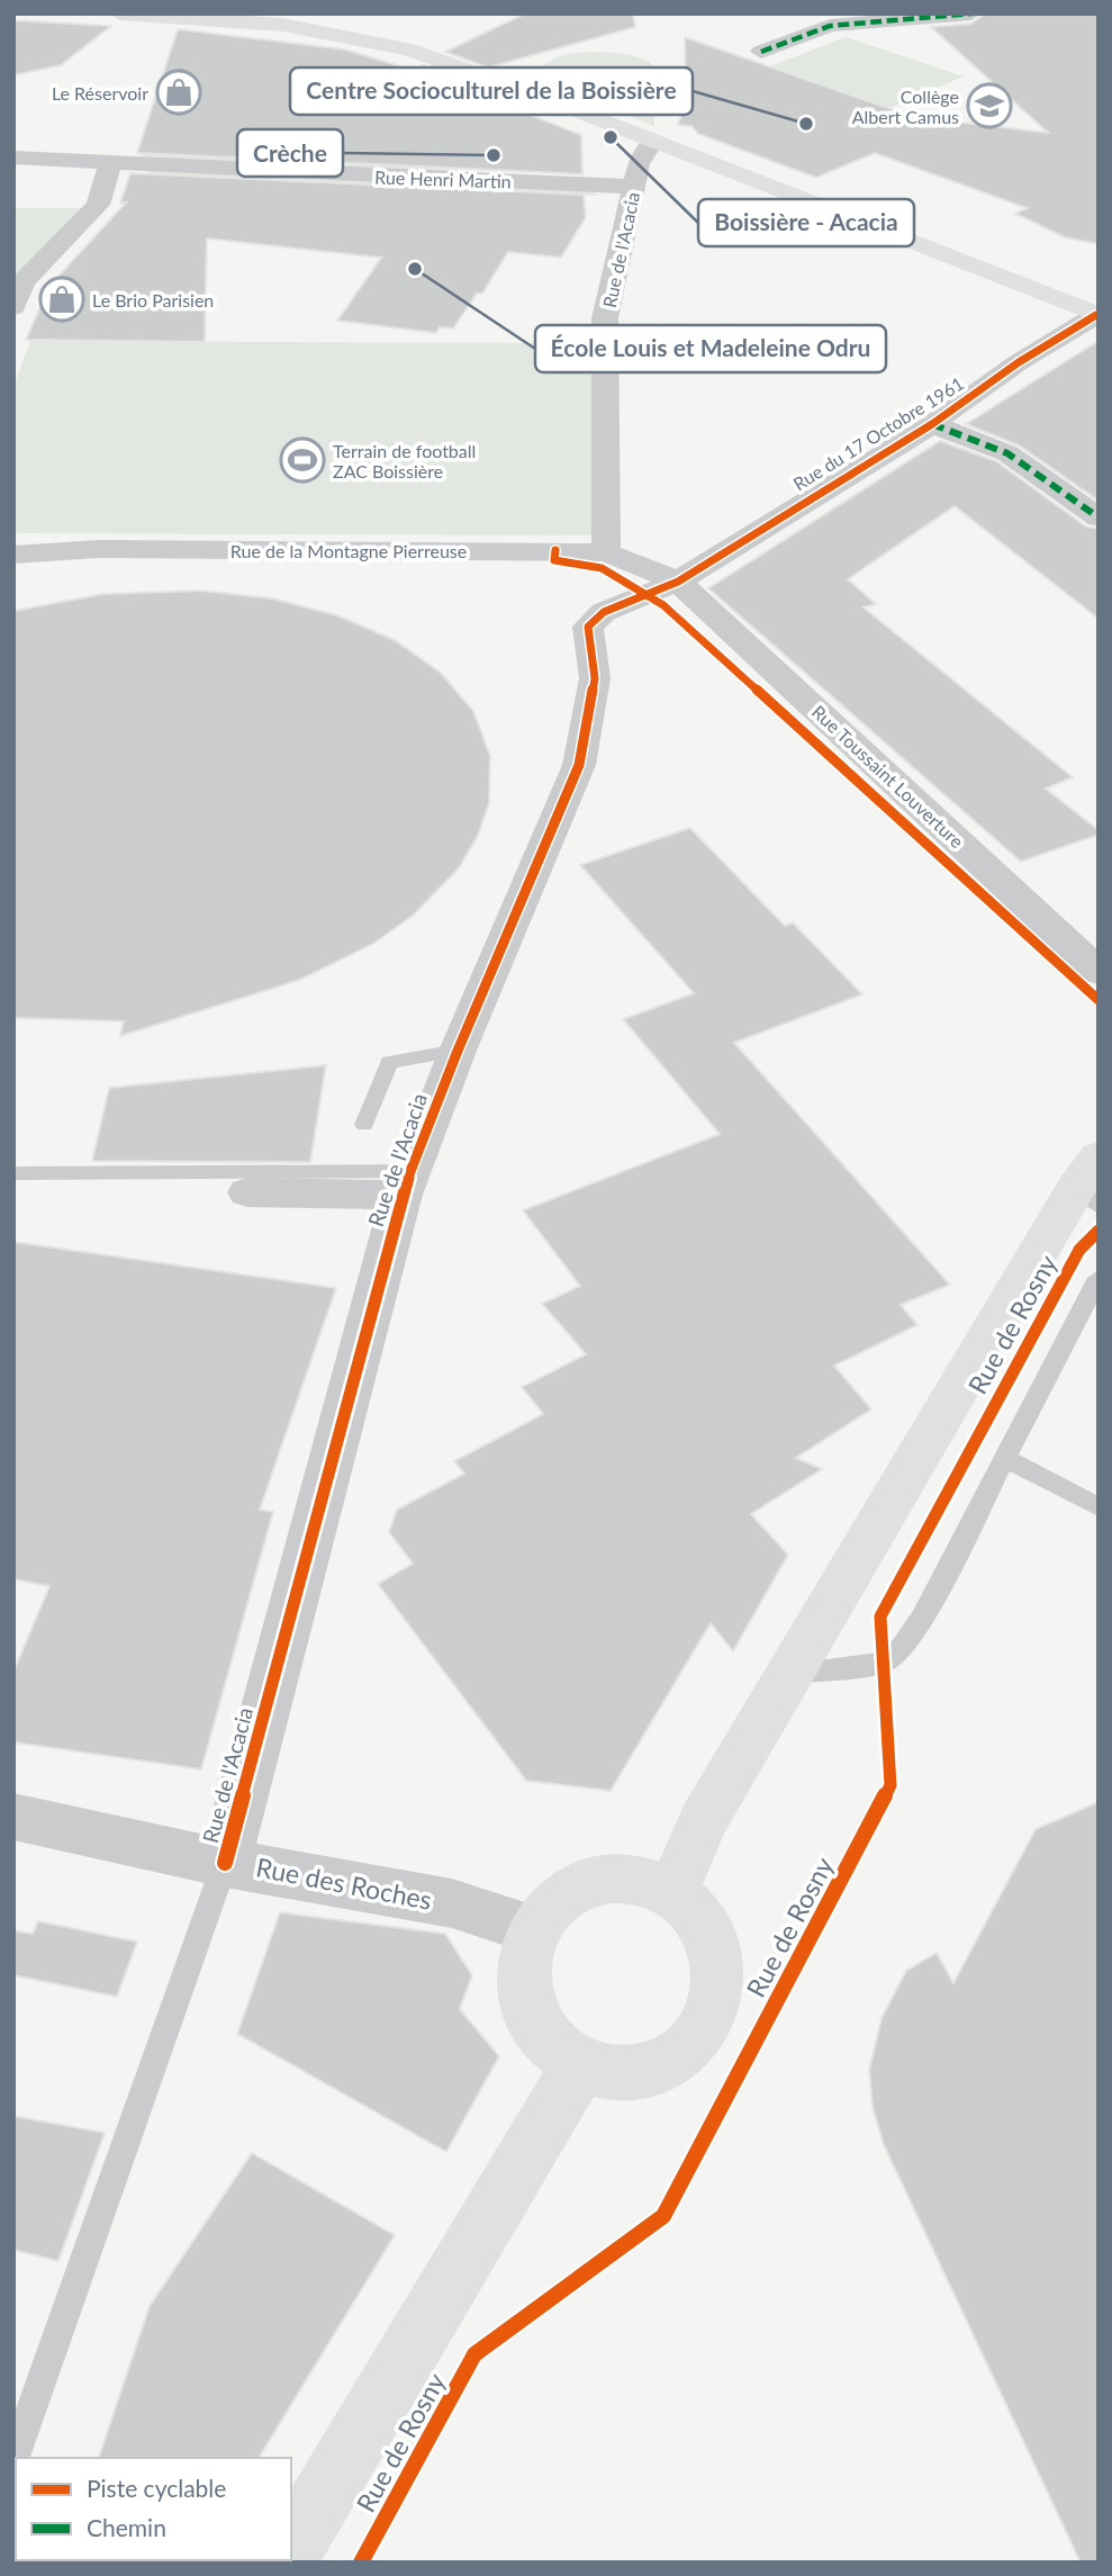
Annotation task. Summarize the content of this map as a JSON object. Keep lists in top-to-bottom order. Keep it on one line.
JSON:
{"streets":{"main road":["Rue de Rosny"],"street":["Rue Henri Martin","Rue de l'Acacia","Rue du 17 Octobre 1961","Rue de la Montagne Pierreuse","Rue Toussaint Louverture","Rue des Roches"]},"crossings":[["Rue Henri Martin","Rue de l'Acacia"],["Rue de l'Acacia","Rue du 17 Octobre 1961"],["Rue de l'Acacia","Rue de la Montagne Pierreuse"],["Rue de l'Acacia","Rue Toussaint Louverture"],["Rue de l'Acacia","Rue des Roches"],["Rue du 17 Octobre 1961","Rue de la Montagne Pierreuse"],["Rue du 17 Octobre 1961","Rue Toussaint Louverture"],["Rue de la Montagne Pierreuse","Rue Toussaint Louverture"],["Rue de Rosny","Rue des Roches"]],"places":{"shop":["Le Réservoir","Le Brio Parisien"],"school or university":["Collège Albert Camus"],"other":["Centre Socioculturel de la Boissière","Boissière - Acacia","Crèche","École Louis et Madeleine Odru"],"sports":["Terrain de football ZAC Boissière"]},"legend":["Piste cyclable","Chemin"]}
